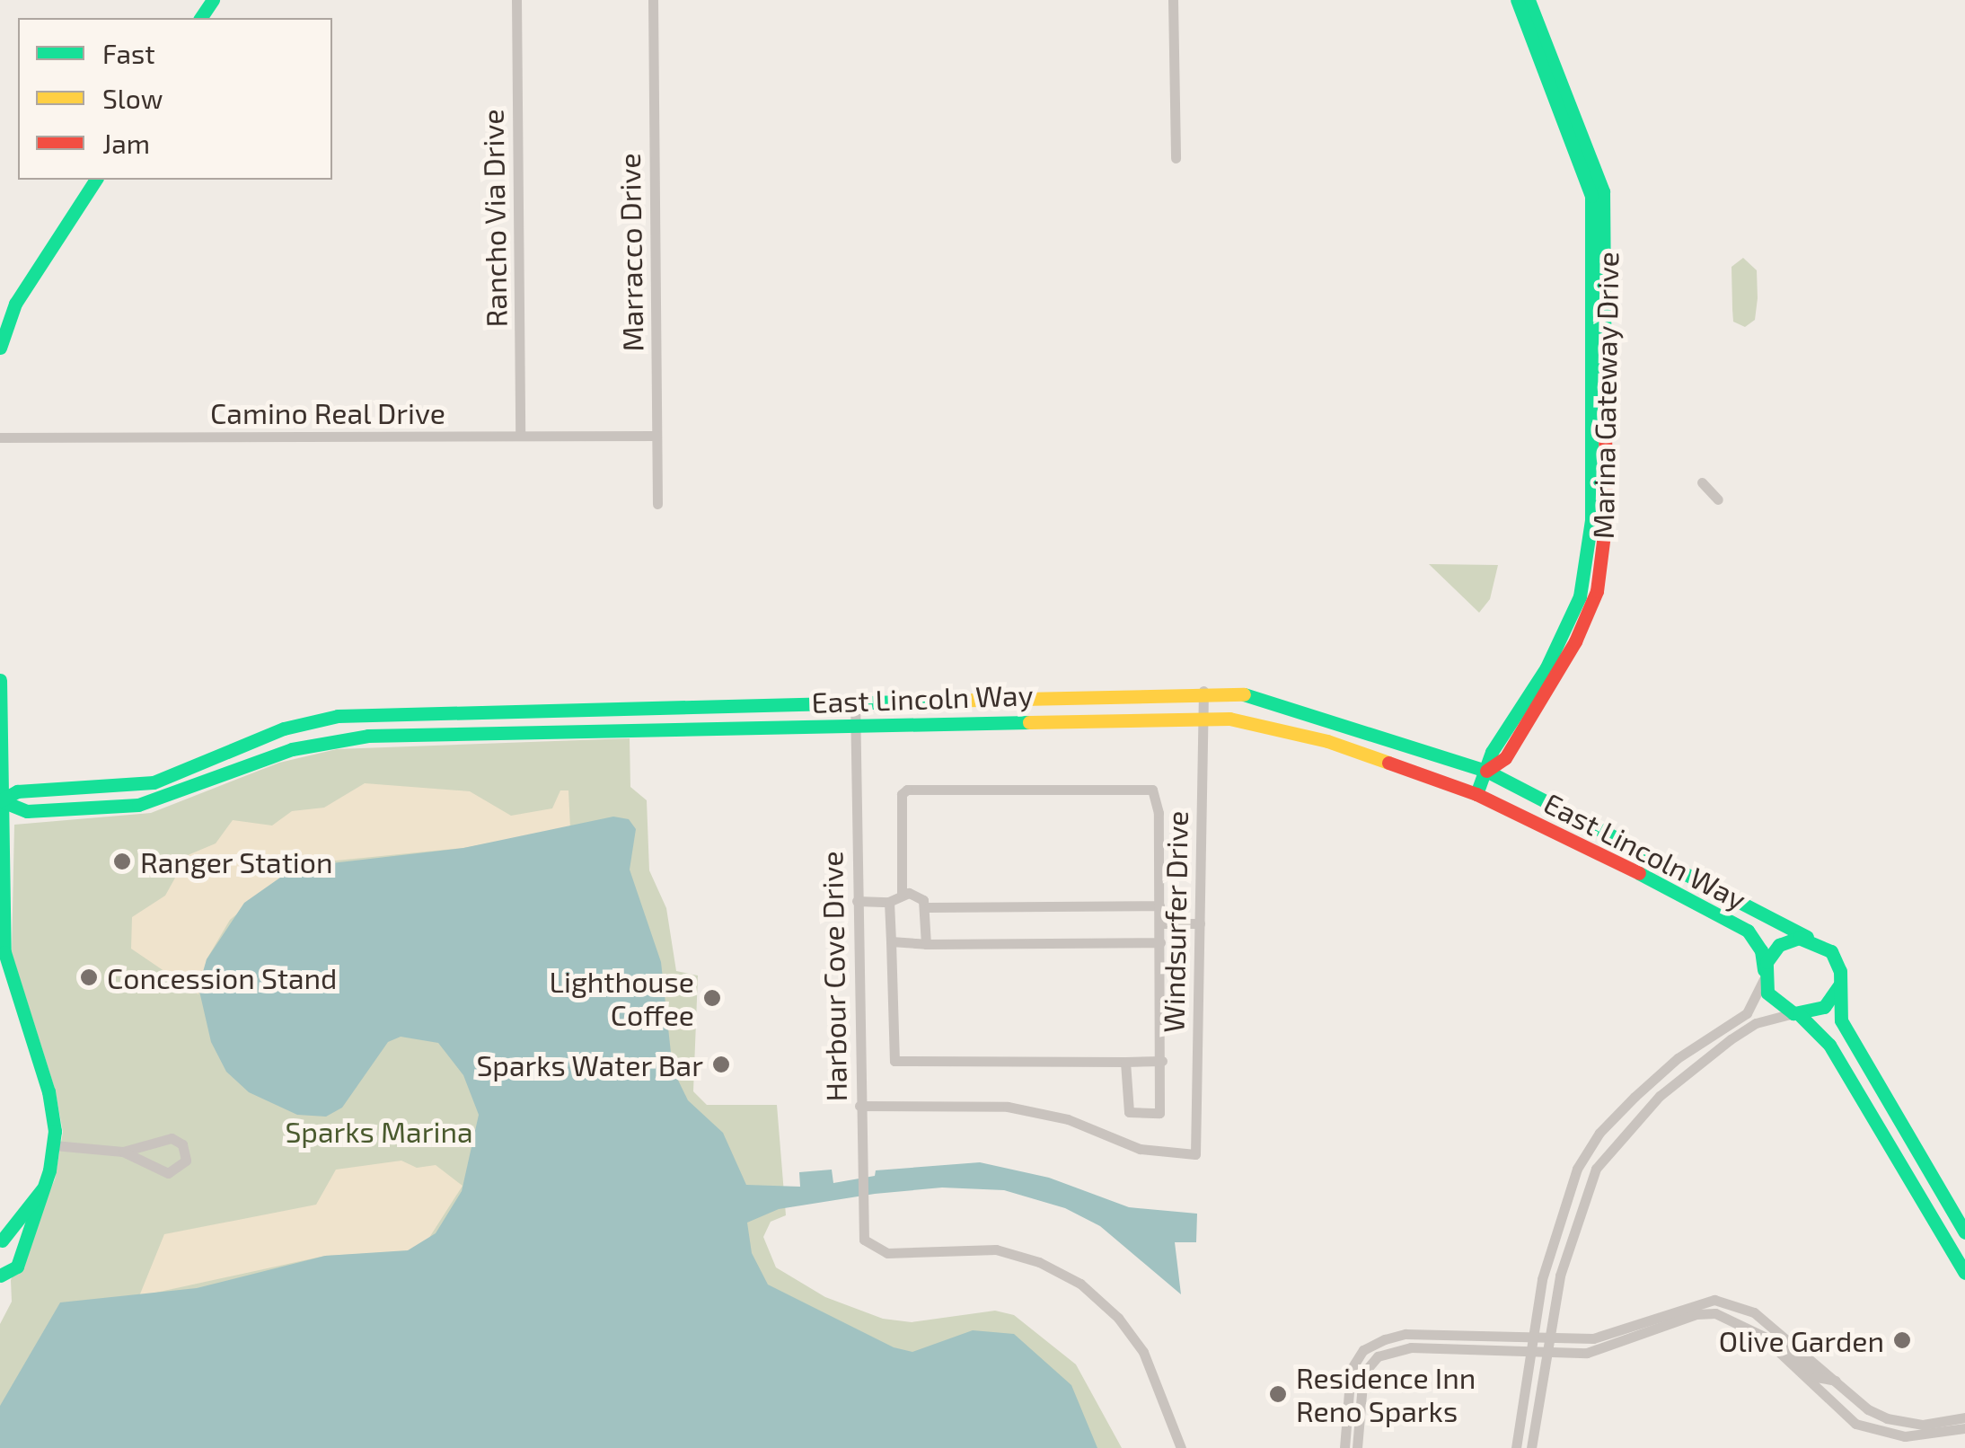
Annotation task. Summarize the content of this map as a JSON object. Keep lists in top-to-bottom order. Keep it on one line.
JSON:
{"streets":{"street":["Rancho Via Drive","Marracco Drive","Marina Gateway Drive","Camino Real Drive","East Lincoln Way","Windsurfer Drive","Harbour Cove Drive"]},"crossings":[["Rancho Via Drive","Camino Real Drive"],["Marracco Drive","Camino Real Drive"],["Marina Gateway Drive","East Lincoln Way"],["East Lincoln Way","Windsurfer Drive"],["East Lincoln Way","Harbour Cove Drive"],["Windsurfer Drive","Harbour Cove Drive"]],"parks":["Sparks Marina"],"places":["Ranger Station","Concession Stand","Lighthouse Coffee","Sparks Water Bar","Olive Garden","Residence Inn Reno Sparks"],"legend":["Fast","Slow","Jam"]}
